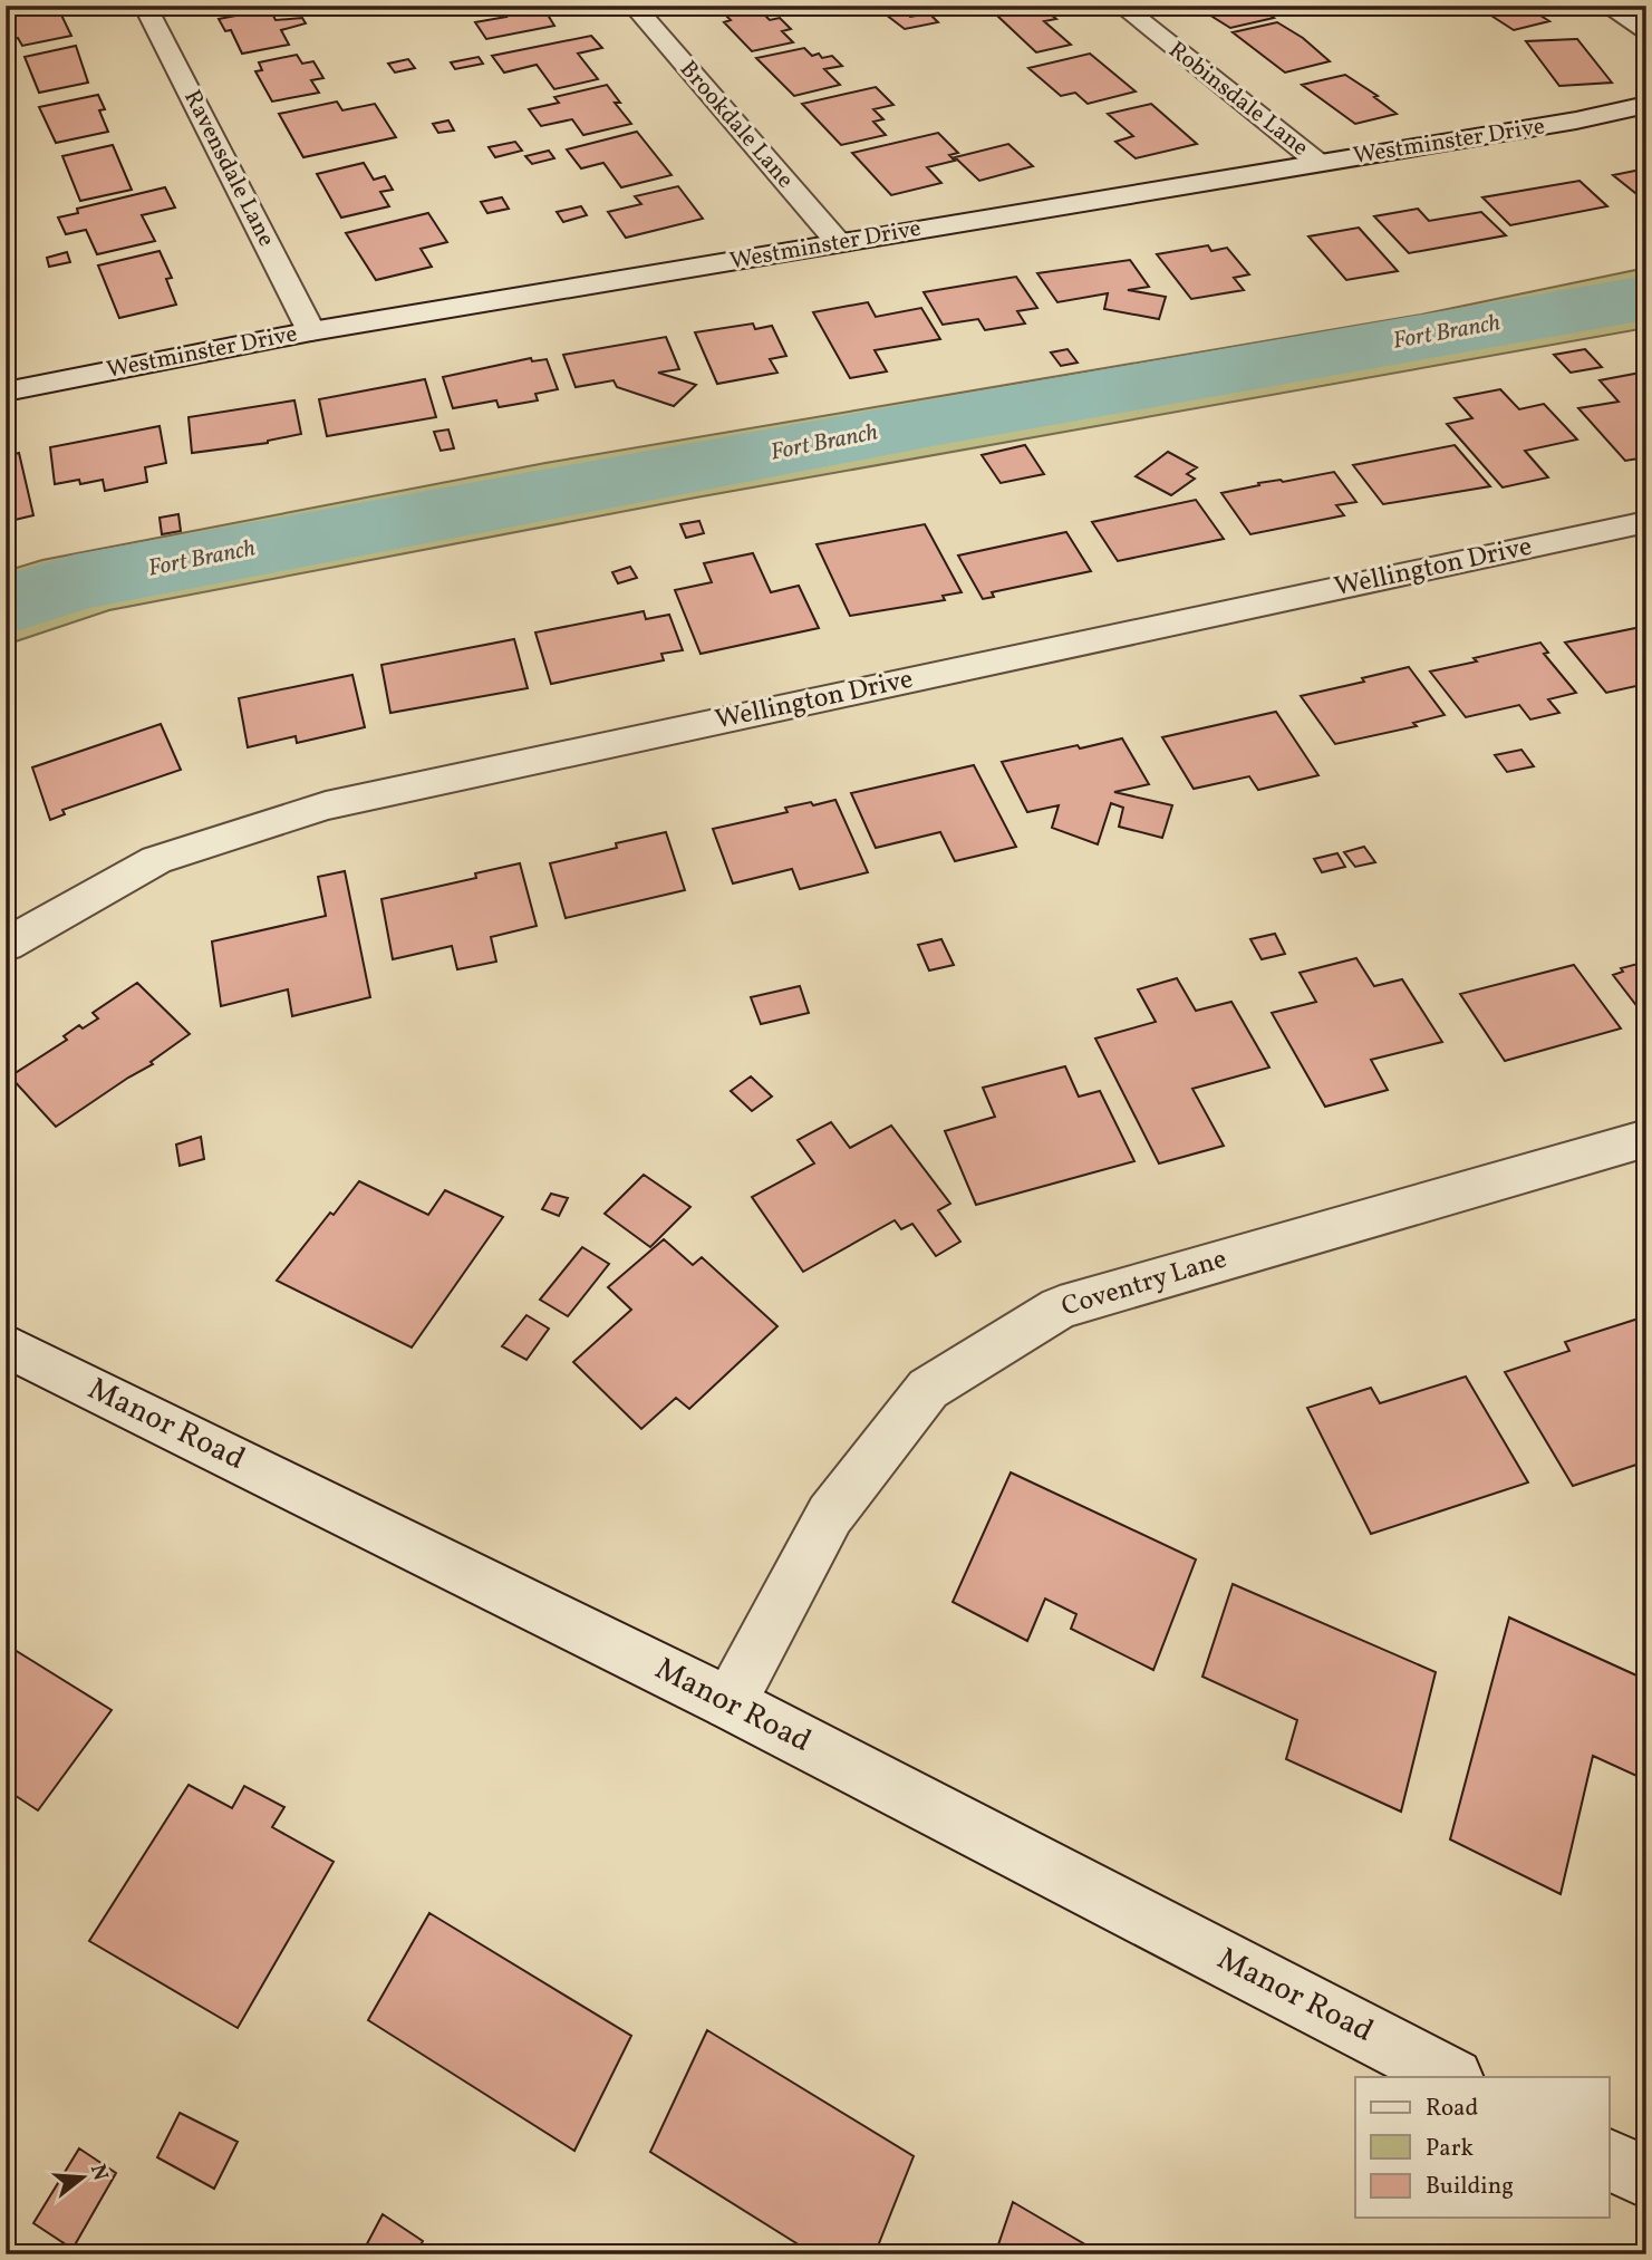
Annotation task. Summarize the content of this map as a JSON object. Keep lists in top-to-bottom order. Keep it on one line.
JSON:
{"streets":{"street":["Robinsdale Lane","Brookdale Lane","Westminster Drive","Ravensdale Lane","Wellington Drive","Coventry Lane","Manor Road"]},"crossings":[["Robinsdale Lane","Westminster Drive"],["Brookdale Lane","Westminster Drive"],["Westminster Drive","Ravensdale Lane"],["Coventry Lane","Manor Road"]],"water":["Fort Branch"],"legend":["Road","Park","Building"],"north":"right"}
